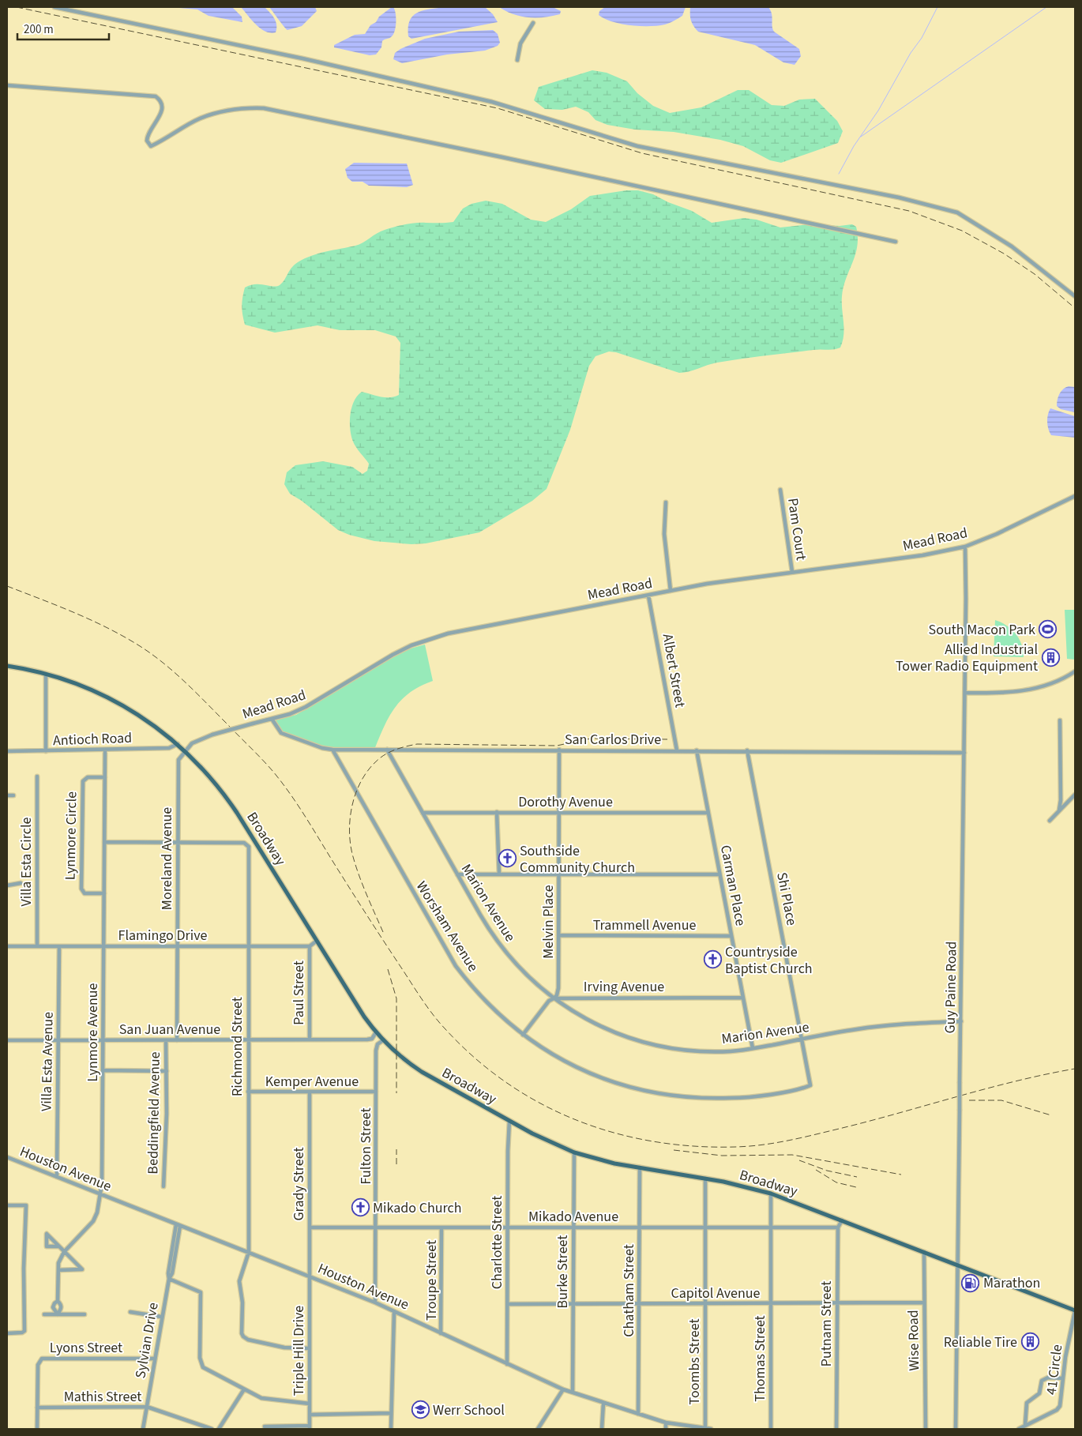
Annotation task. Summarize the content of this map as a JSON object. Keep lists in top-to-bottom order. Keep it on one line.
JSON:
{"streets":{"main road":["Broadway"],"street":["Pam Court","Mead Road","Albert Street","Antioch Road","San Carlos Drive","Dorothy Avenue","Lynmore Circle","Moreland Avenue","Villa Esta Circle","Carman Place","Shi Place","Marion Avenue","Melvin Place","Trammell Avenue","Worsham Avenue","Flamingo Drive","Irving Avenue","Guy Paine Road","Paul Street","San Juan Avenue","Lynmore Avenue","Richmond Street","Villa Esta Avenue","Kemper Avenue","Beddingfield Avenue","Fulton Street","Houston Avenue","Grady Street","Mikado Avenue","Charlotte Street","Burke Street","Troupe Street","Chatham Street","Capitol Avenue","Putnam Street","Sylvian Drive","Wise Road","Lyons Street","Triple Hill Drive","Thomas Street","Toombs Street","41 Circle","Mathis Street"]},"crossings":[["Pam Court","Mead Road"],["Mead Road","Albert Street"],["Mead Road","San Carlos Drive"],["Mead Road","Broadway"],["Mead Road","Moreland Avenue"],["Mead Road","Guy Paine Road"],["Albert Street","San Carlos Drive"],["Antioch Road","Broadway"],["Antioch Road","Lynmore Avenue"],["San Carlos Drive","Carman Place"],["San Carlos Drive","Shi Place"],["San Carlos Drive","Marion Avenue"],["San Carlos Drive","Melvin Place"],["San Carlos Drive","Worsham Avenue"],["San Carlos Drive","Guy Paine Road"],["Dorothy Avenue","Carman Place"],["Dorothy Avenue","Marion Avenue"],["Dorothy Avenue","Melvin Place"],["Lynmore Circle","Lynmore Avenue"],["Broadway","Moreland Avenue"],["Broadway","Guy Paine Road"],["Broadway","San Juan Avenue"],["Broadway","Fulton Street"],["Broadway","Charlotte Street"],["Broadway","Burke Street"],["Broadway","Chatham Street"],["Broadway","Putnam Street"],["Broadway","Wise Road"],["Broadway","Thomas Street"],["Broadway","Toombs Street"],["Broadway","41 Circle"],["Moreland Avenue","Flamingo Drive"],["Moreland Avenue","San Juan Avenue"],["Villa Esta Circle","Flamingo Drive"],["Carman Place","Marion Avenue"],["Carman Place","Trammell Avenue"],["Carman Place","Irving Avenue"],["Shi Place","Marion Avenue"],["Shi Place","Worsham Avenue"],["Marion Avenue","Melvin Place"],["Marion Avenue","Irving Avenue"],["Marion Avenue","Guy Paine Road"],["Melvin Place","Trammell Avenue"],["Melvin Place","Irving Avenue"],["Flamingo Drive","Paul Street"],["Flamingo Drive","Lynmore Avenue"],["Flamingo Drive","Richmond Street"],["Flamingo Drive","Villa Esta Avenue"],["Paul Street","San Juan Avenue"],["San Juan Avenue","Lynmore Avenue"],["San Juan Avenue","Richmond Street"],["San Juan Avenue","Villa Esta Avenue"],["San Juan Avenue","Beddingfield Avenue"],["Lynmore Avenue","Houston Avenue"],["Richmond Street","Kemper Avenue"],["Richmond Street","Houston Avenue"],["Richmond Street","Triple Hill Drive"],["Villa Esta Avenue","Houston Avenue"],["Kemper Avenue","Fulton Street"],["Kemper Avenue","Grady Street"],["Fulton Street","Houston Avenue"],["Fulton Street","Mikado Avenue"],["Houston Avenue","Grady Street"],["Houston Avenue","Charlotte Street"],["Houston Avenue","Burke Street"],["Houston Avenue","Troupe Street"],["Houston Avenue","Chatham Street"],["Houston Avenue","Sylvian Drive"],["Houston Avenue","Triple Hill Drive"],["Houston Avenue","Toombs Street"],["Grady Street","Mikado Avenue"],["Grady Street","Triple Hill Drive"],["Mikado Avenue","Charlotte Street"],["Mikado Avenue","Burke Street"],["Mikado Avenue","Troupe Street"],["Mikado Avenue","Chatham Street"],["Mikado Avenue","Putnam Street"],["Mikado Avenue","Thomas Street"],["Mikado Avenue","Toombs Street"],["Charlotte Street","Capitol Avenue"],["Burke Street","Capitol Avenue"],["Chatham Street","Capitol Avenue"],["Capitol Avenue","Putnam Street"],["Capitol Avenue","Wise Road"],["Capitol Avenue","Thomas Street"],["Capitol Avenue","Toombs Street"],["Sylvian Drive","Lyons Street"],["Sylvian Drive","Mathis Street"],["Lyons Street","Mathis Street"]],"places":{"sports":["South Macon Park"],"building":["Allied Industrial Tower Radio Equipment","Reliable Tire"],"church":["Southside Community Church","Countryside Baptist Church","Mikado Church"],"fuel station":["Marathon"],"school or university":["Werr School"]},"scale_bar":"200 m"}
